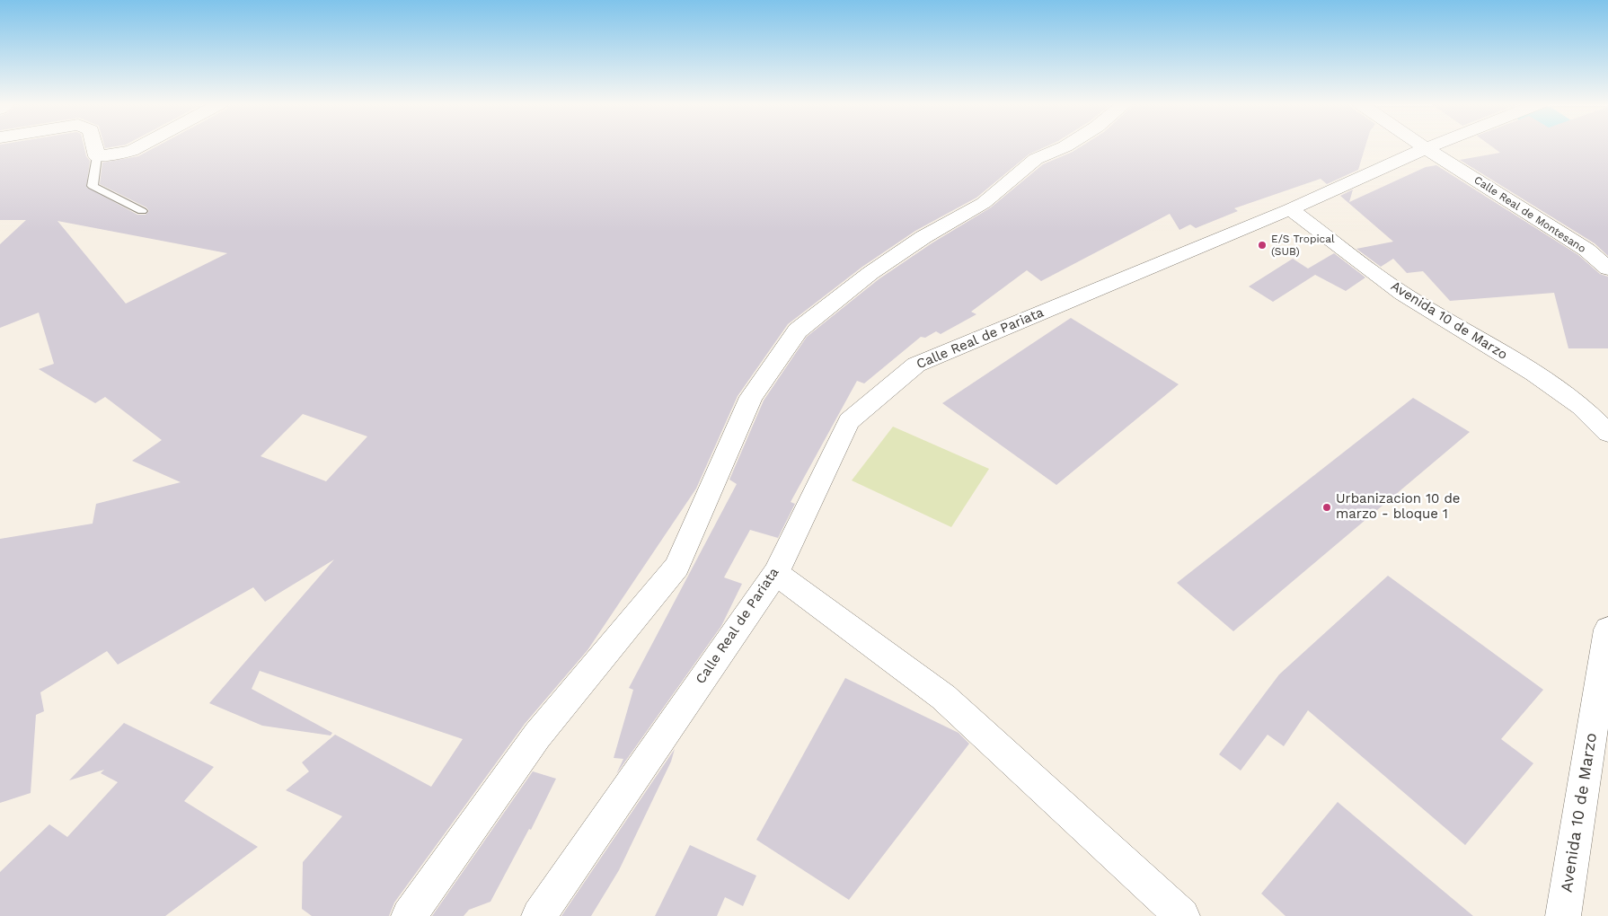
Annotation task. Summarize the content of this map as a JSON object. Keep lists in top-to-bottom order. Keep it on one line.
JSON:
{"streets":{"street":["Calle Real de Montesano","Avenida 10 de Marzo","Calle Real de Pariata"]},"crossings":[["Calle Real de Montesano","Calle Real de Pariata"],["Avenida 10 de Marzo","Calle Real de Pariata"]],"places":["E/S Tropical (SUB)","Urbanizacion 10 de marzo - bloque 1"]}
